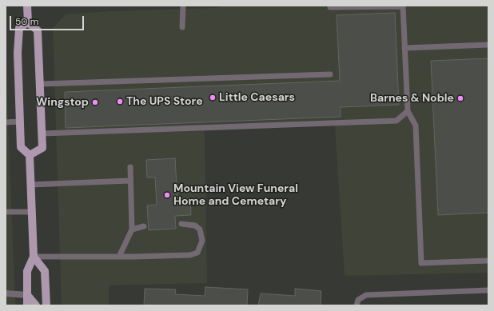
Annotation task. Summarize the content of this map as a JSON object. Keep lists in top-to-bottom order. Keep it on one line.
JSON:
{"places":["Little Caesars","Barnes & Noble","The UPS Store","Wingstop","Mountain View Funeral Home and Cemetary"],"scale_bar":"50 m"}
